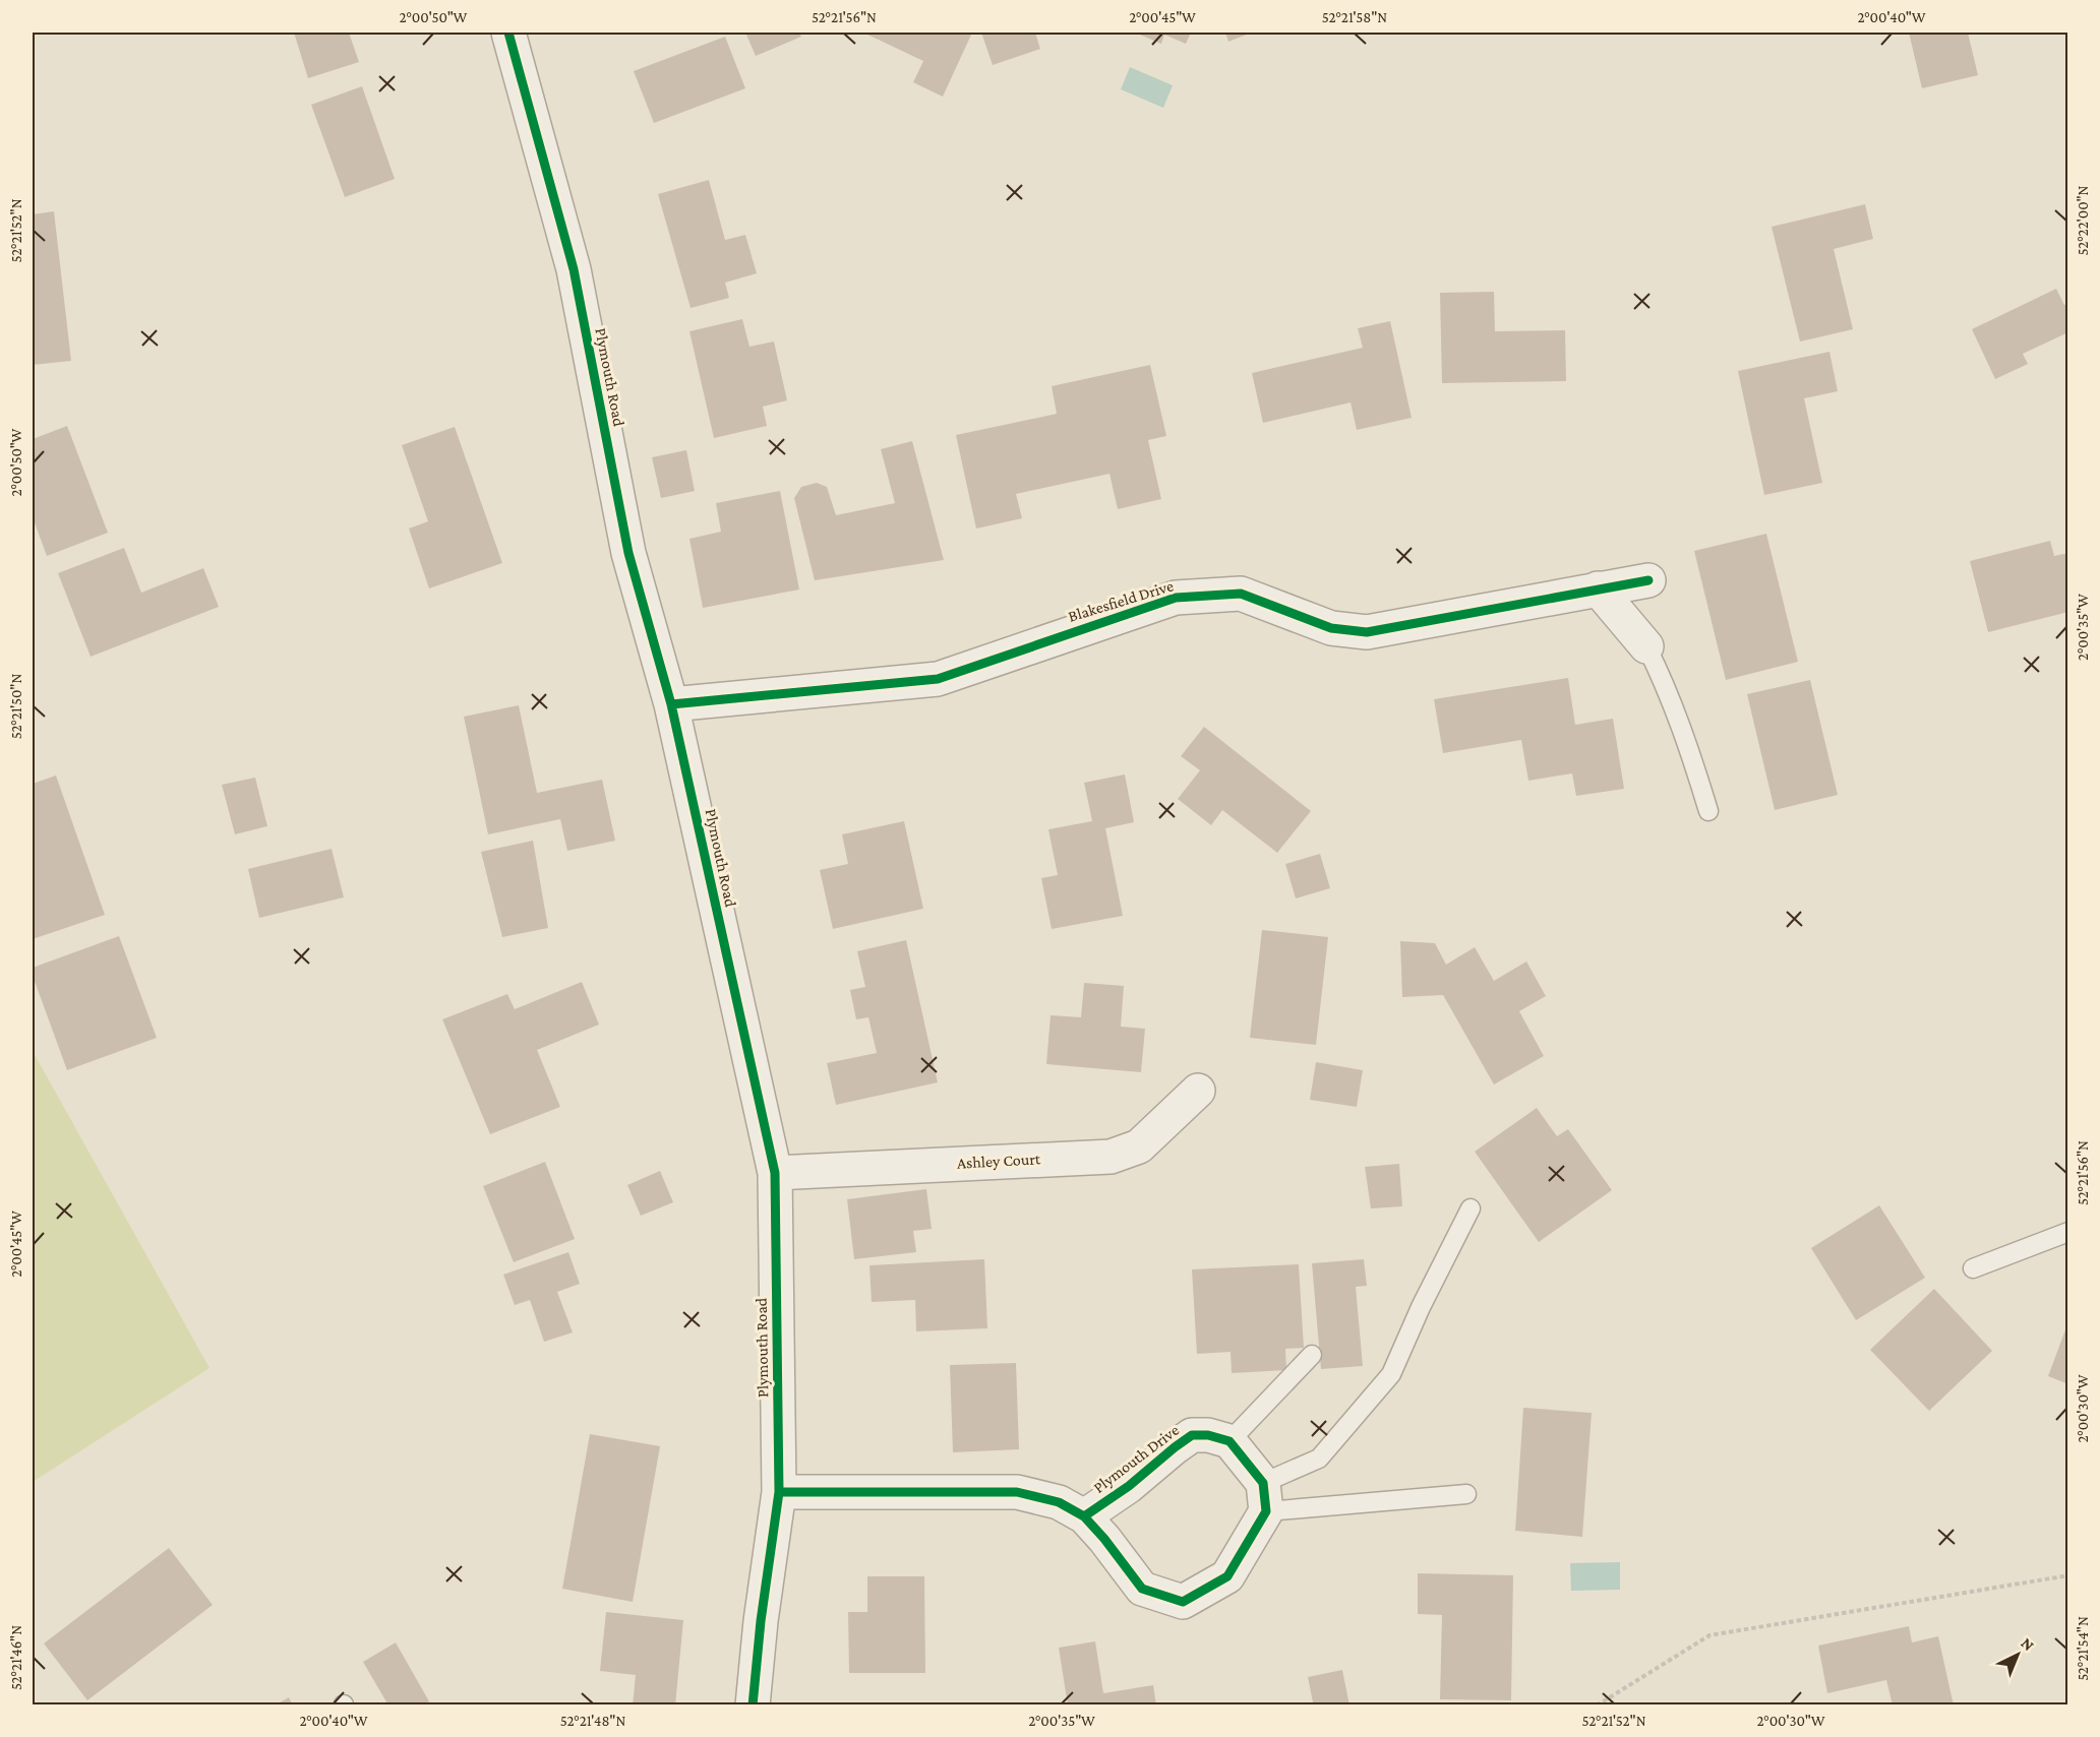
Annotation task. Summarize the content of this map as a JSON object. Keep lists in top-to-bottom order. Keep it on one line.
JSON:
{"streets":{"street":["Plymouth Road","Blakesfield Drive","Ashley Court","Plymouth Drive"]},"crossings":[["Plymouth Road","Blakesfield Drive"],["Plymouth Road","Ashley Court"]],"north":"top right","coordinates":["2°00'50\"W","52°21'56\"N","2°00'45\"W","52°21'58\"N","2°00'40\"W","52°22'00\"N","52°21'52\"N","2°00'35\"W","52°21'50\"N","2°00'30\"W","52°21'54\"N","52°21'46\"N","52°21'48\"N"]}
